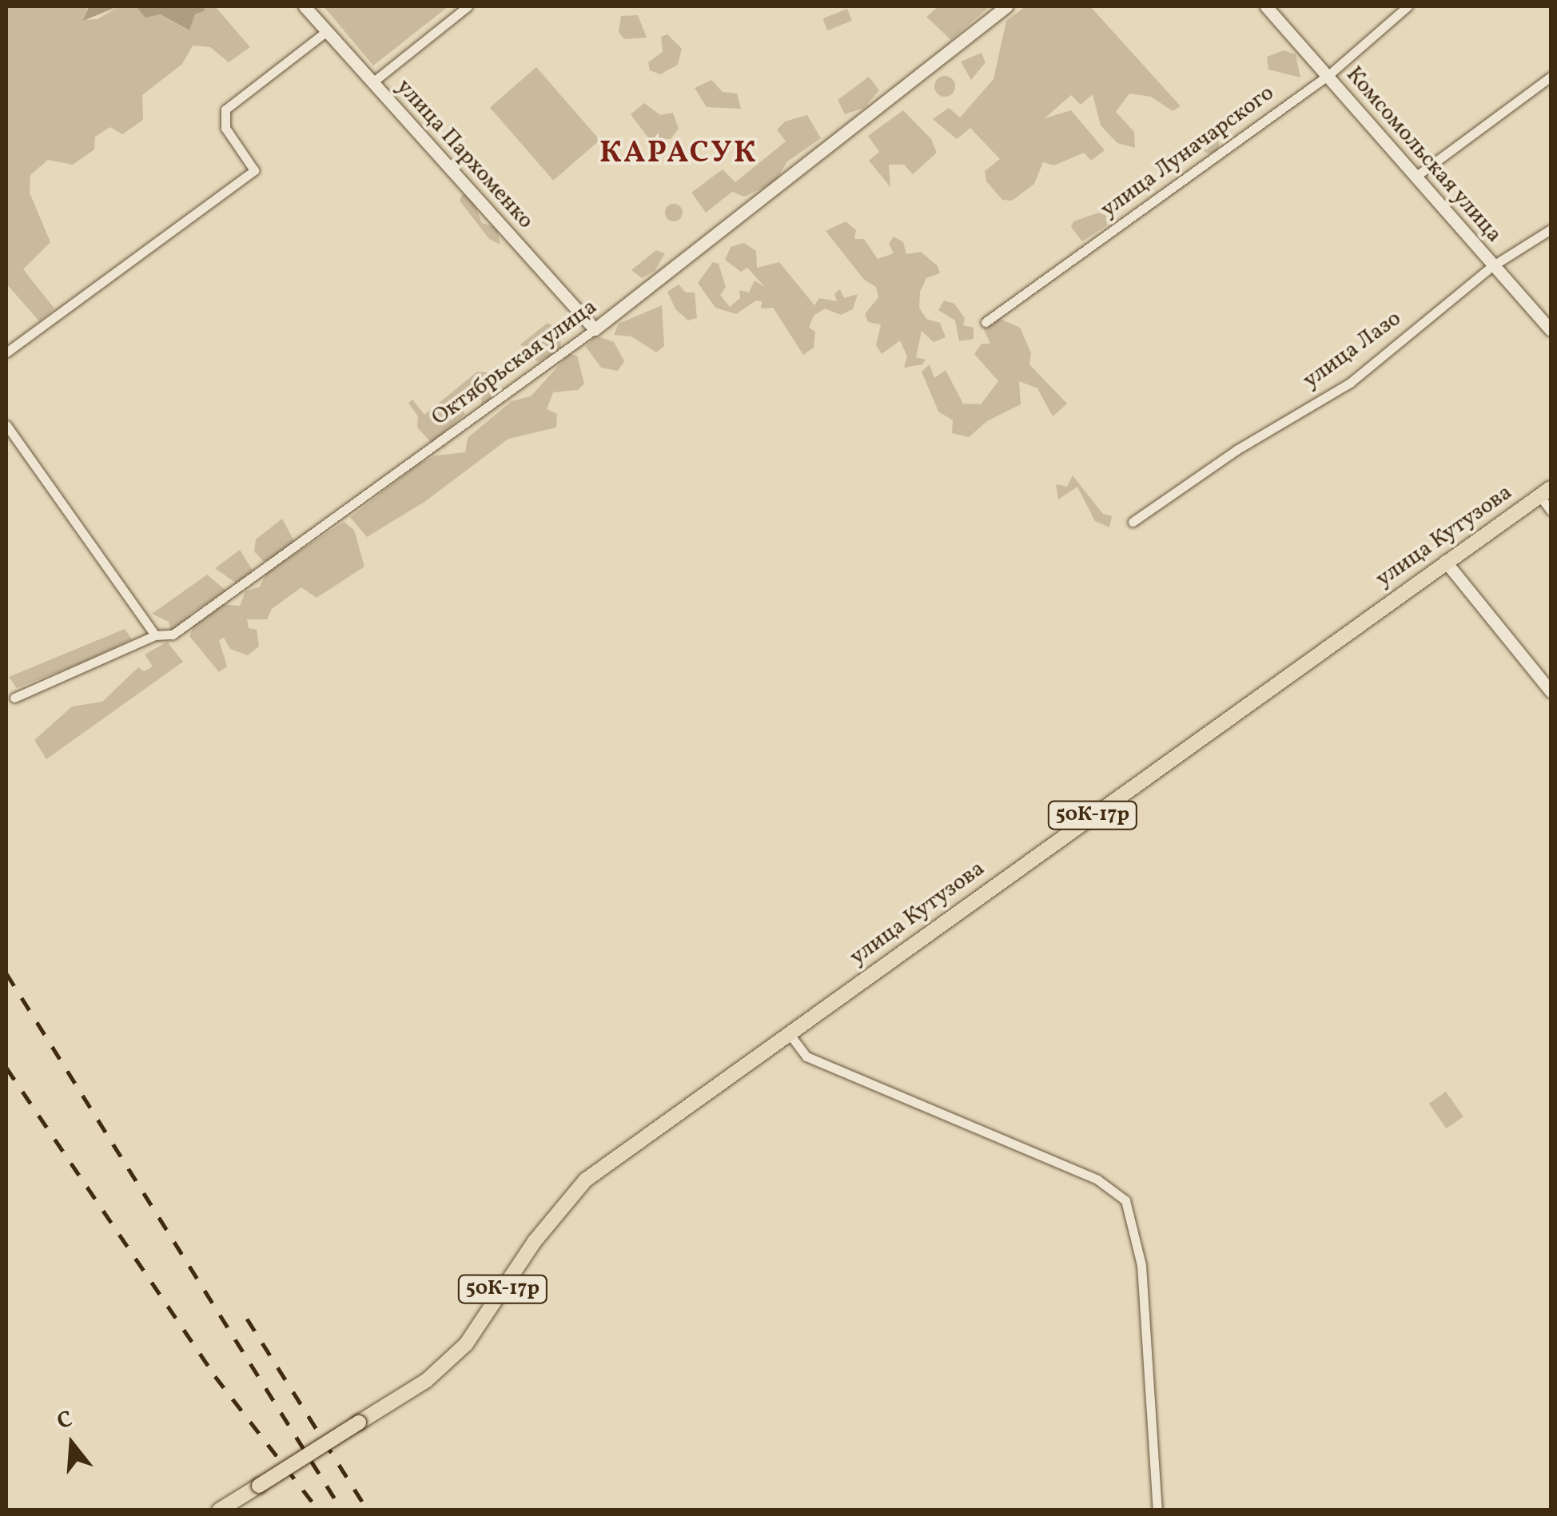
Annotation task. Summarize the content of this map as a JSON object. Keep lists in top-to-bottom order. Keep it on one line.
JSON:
{"streets":{"main road":["улица Кутузова","50К-17р"],"street":["улица Луначарского","улица Пархоменко","Комсомольская улица","улица Лазо","Октябрьская улица"]},"crossings":[["улица Луначарского","Комсомольская улица"],["улица Пархоменко","Октябрьская улица"],["Комсомольская улица","улица Лазо"]],"districts":["КАРАСУК"],"north":"top"}
